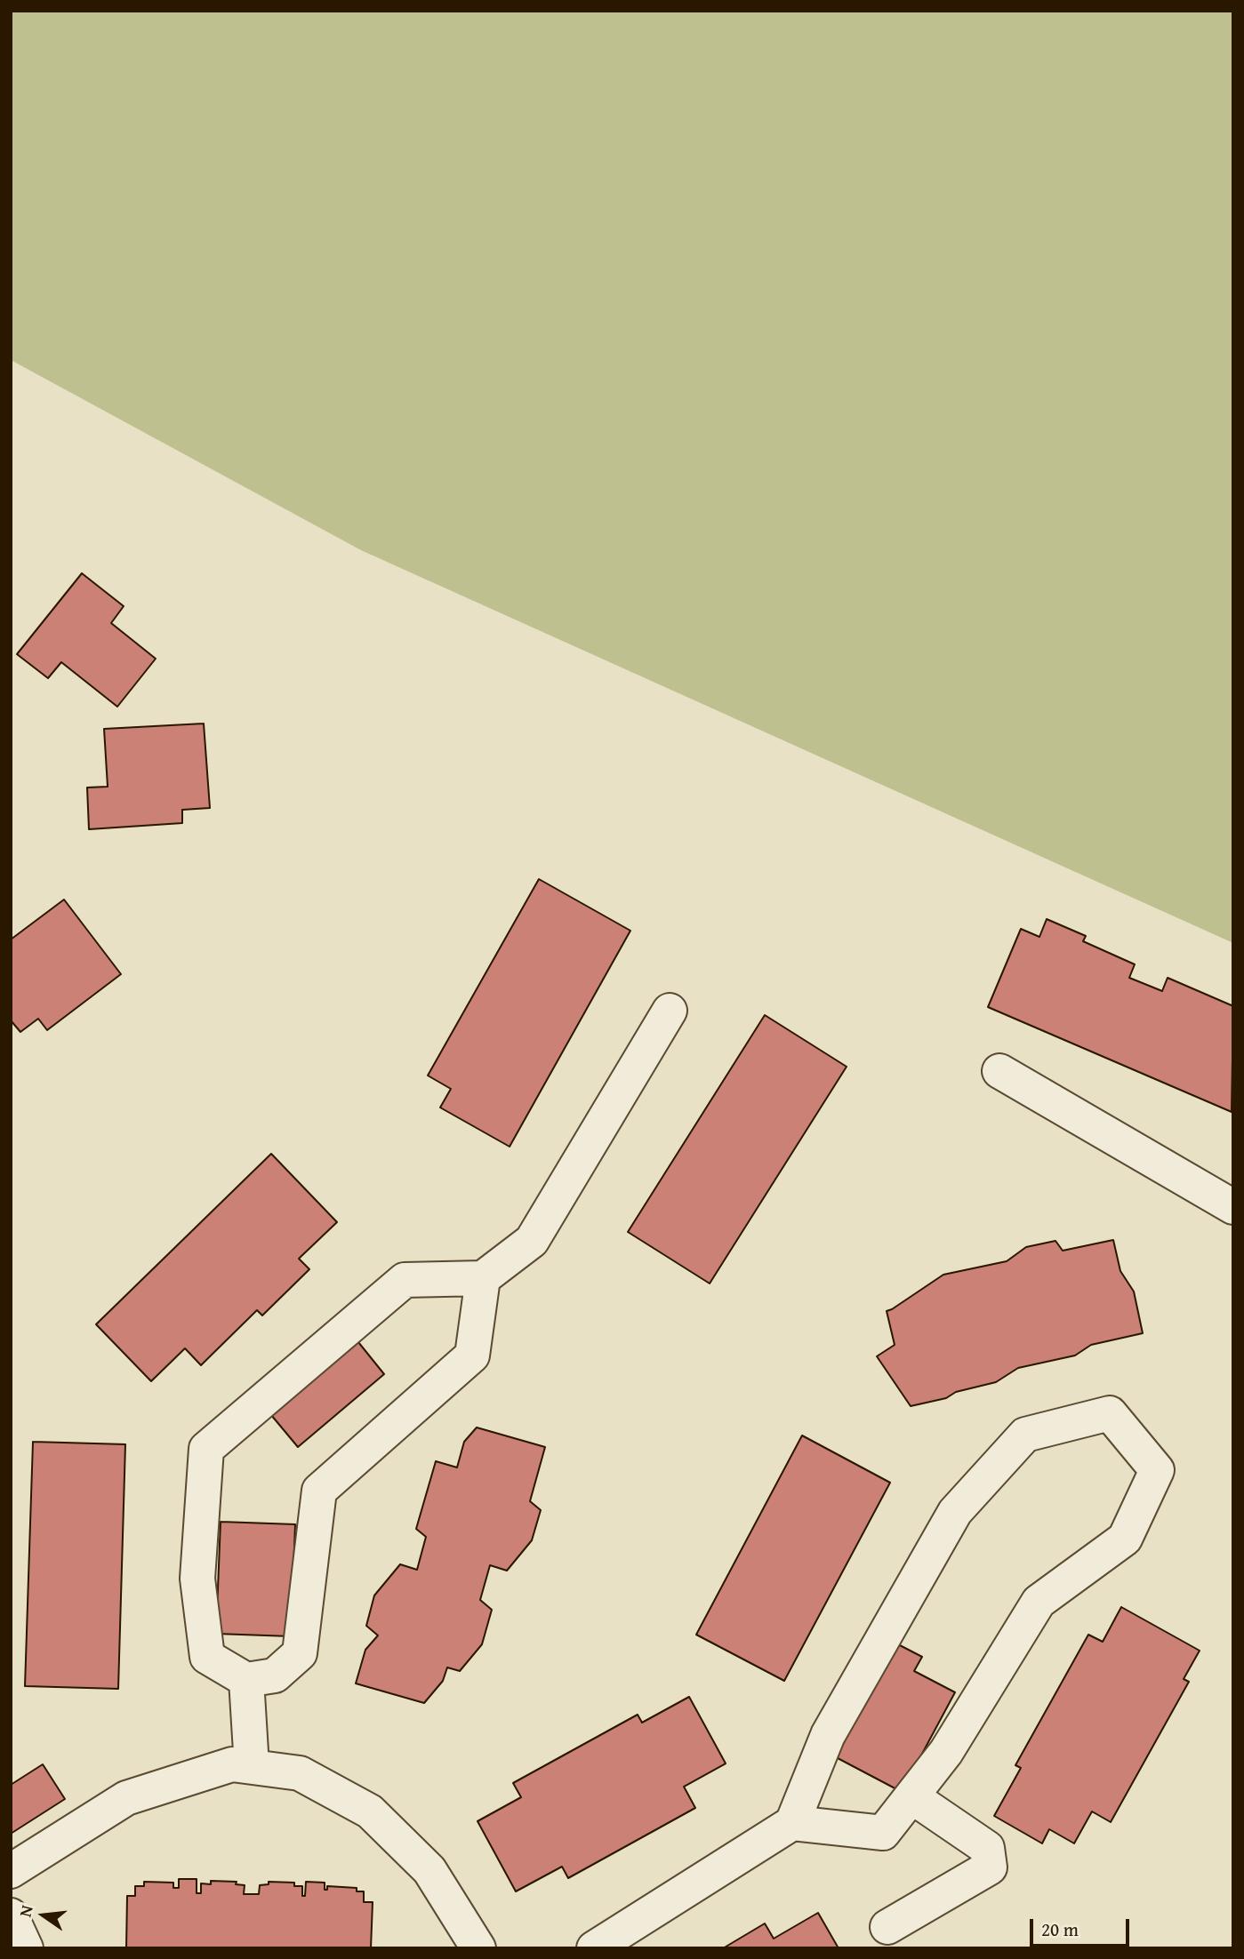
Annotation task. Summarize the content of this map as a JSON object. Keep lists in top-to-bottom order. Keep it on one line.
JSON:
{"scale_bar":"20 m","north":"left"}
